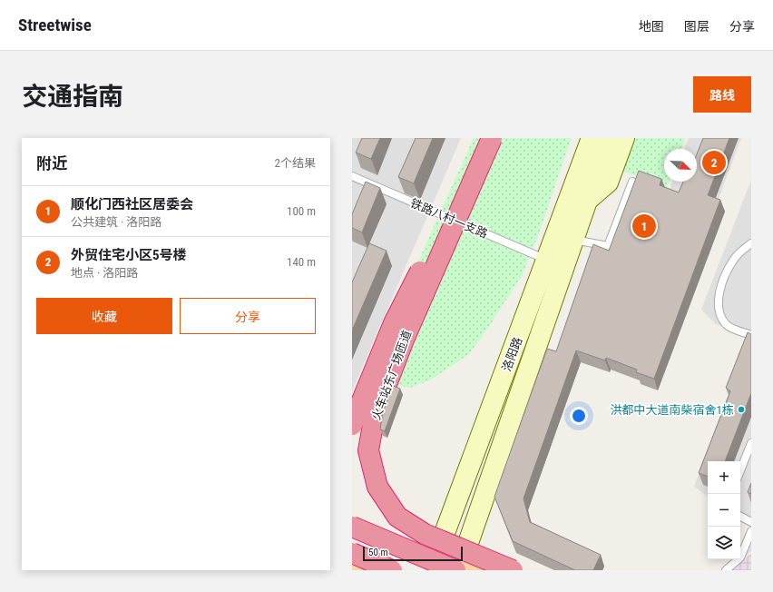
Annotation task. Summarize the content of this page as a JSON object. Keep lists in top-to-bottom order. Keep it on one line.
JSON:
{"streets":{"highway":["火车站东广场匝道"],"main road":["洛阳路"],"lane":["铁路八村一支路"]},"crossings":[["铁路八村一支路","洛阳路"]],"places":["洪都中大道南柴宿舍1栋"],"scale_bar":"50 m","north":"bottom right","page":{"header":"Streetwise","nav":["地图","图层","分享"],"title":"交通指南","buttons":["路线",["收藏","分享"]],"heading":["附近","2个结果"],"pins":["2","1"],"list":[{"mark":"1","name":"顺化门西社区居委会","note":"公共建筑 · 洛阳路","value":"100 m"},{"mark":"2","name":"外贸住宅小区5号楼","note":"地点 · 洛阳路","value":"140 m"}],"map_buttons":["+","−"],"scale":"50 m"}}
